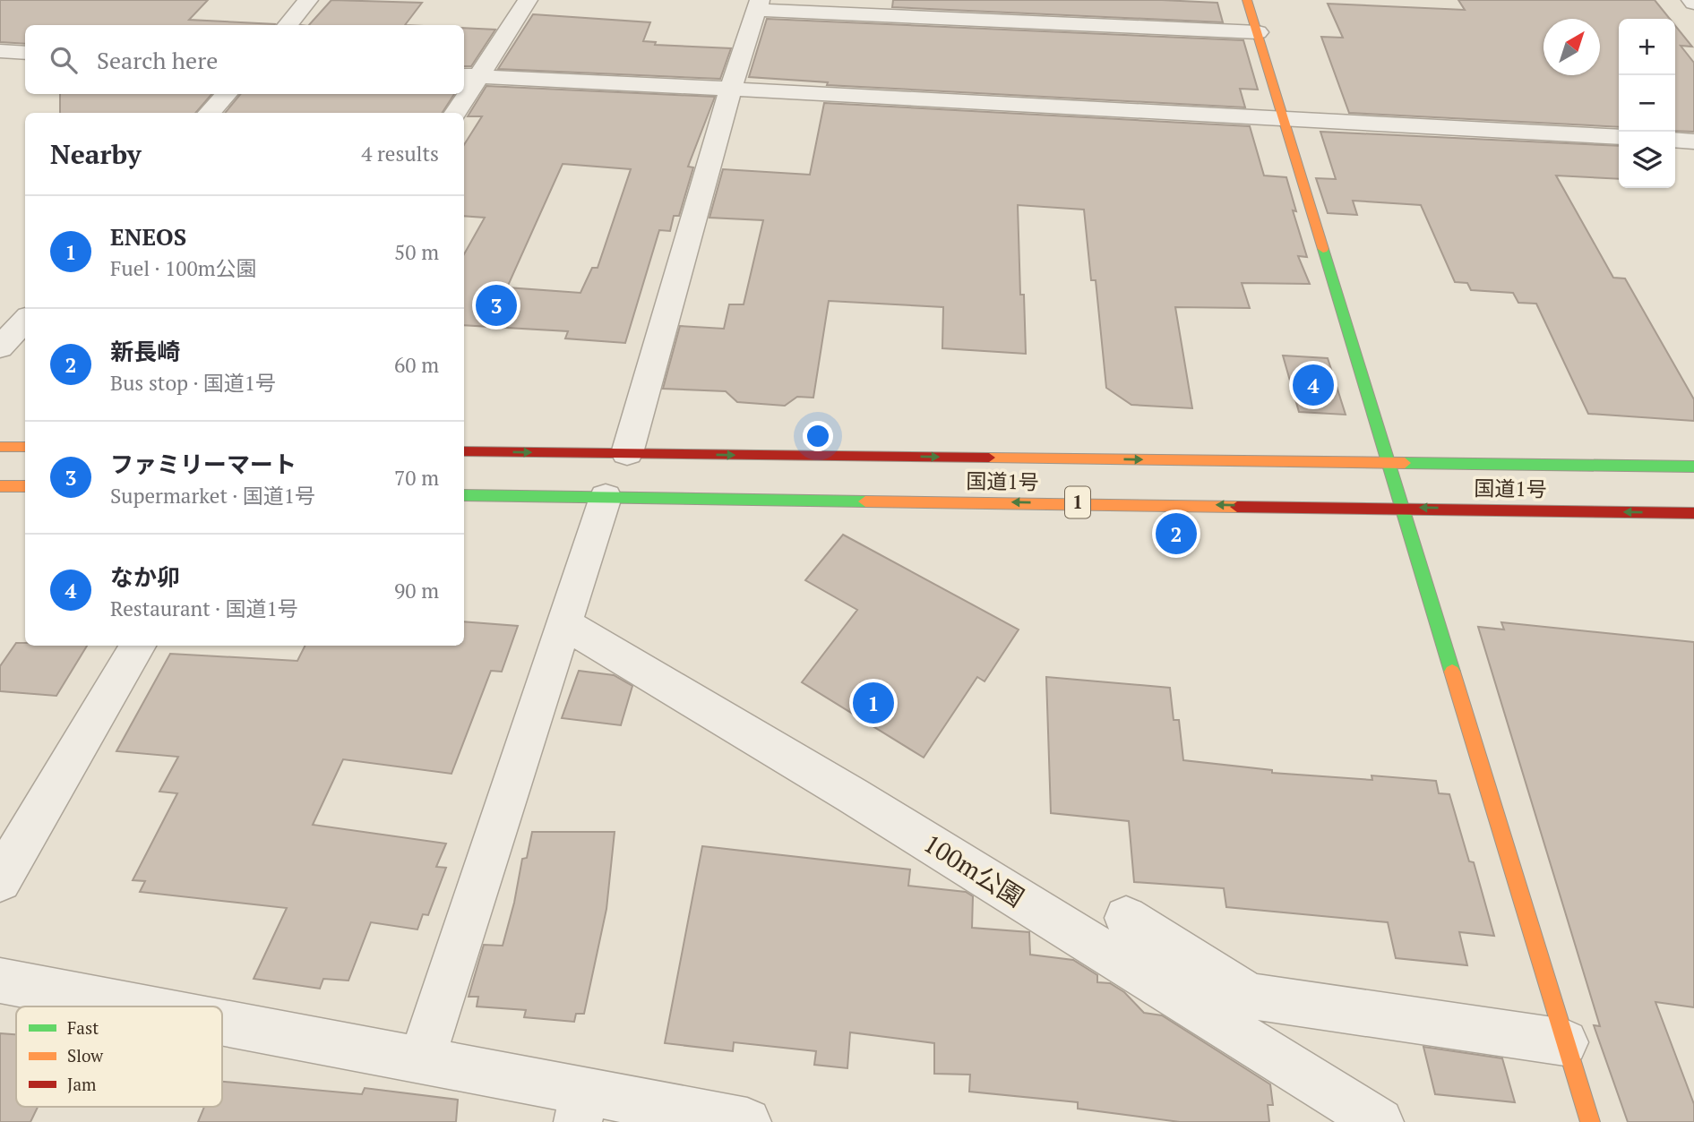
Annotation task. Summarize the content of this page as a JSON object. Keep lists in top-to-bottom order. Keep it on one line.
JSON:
{"streets":{"main road":["国道1号","1"],"street":["100m公園"]},"legend":["Fast","Slow","Jam"],"north":"top right","page":{"map_buttons":["+","−"],"search":"Search here","heading":["Nearby","4 results"],"list":[{"mark":"1","name":"ENEOS","note":"Fuel · 100m公園","value":"50 m"},{"mark":"2","name":"新長崎","note":"Bus stop · 国道1号","value":"60 m"},{"mark":"3","name":"ファミリーマート","note":"Supermarket · 国道1号","value":"70 m"},{"mark":"4","name":"なか卯","note":"Restaurant · 国道1号","value":"90 m"}],"pins":["3","4","2","1"]}}
